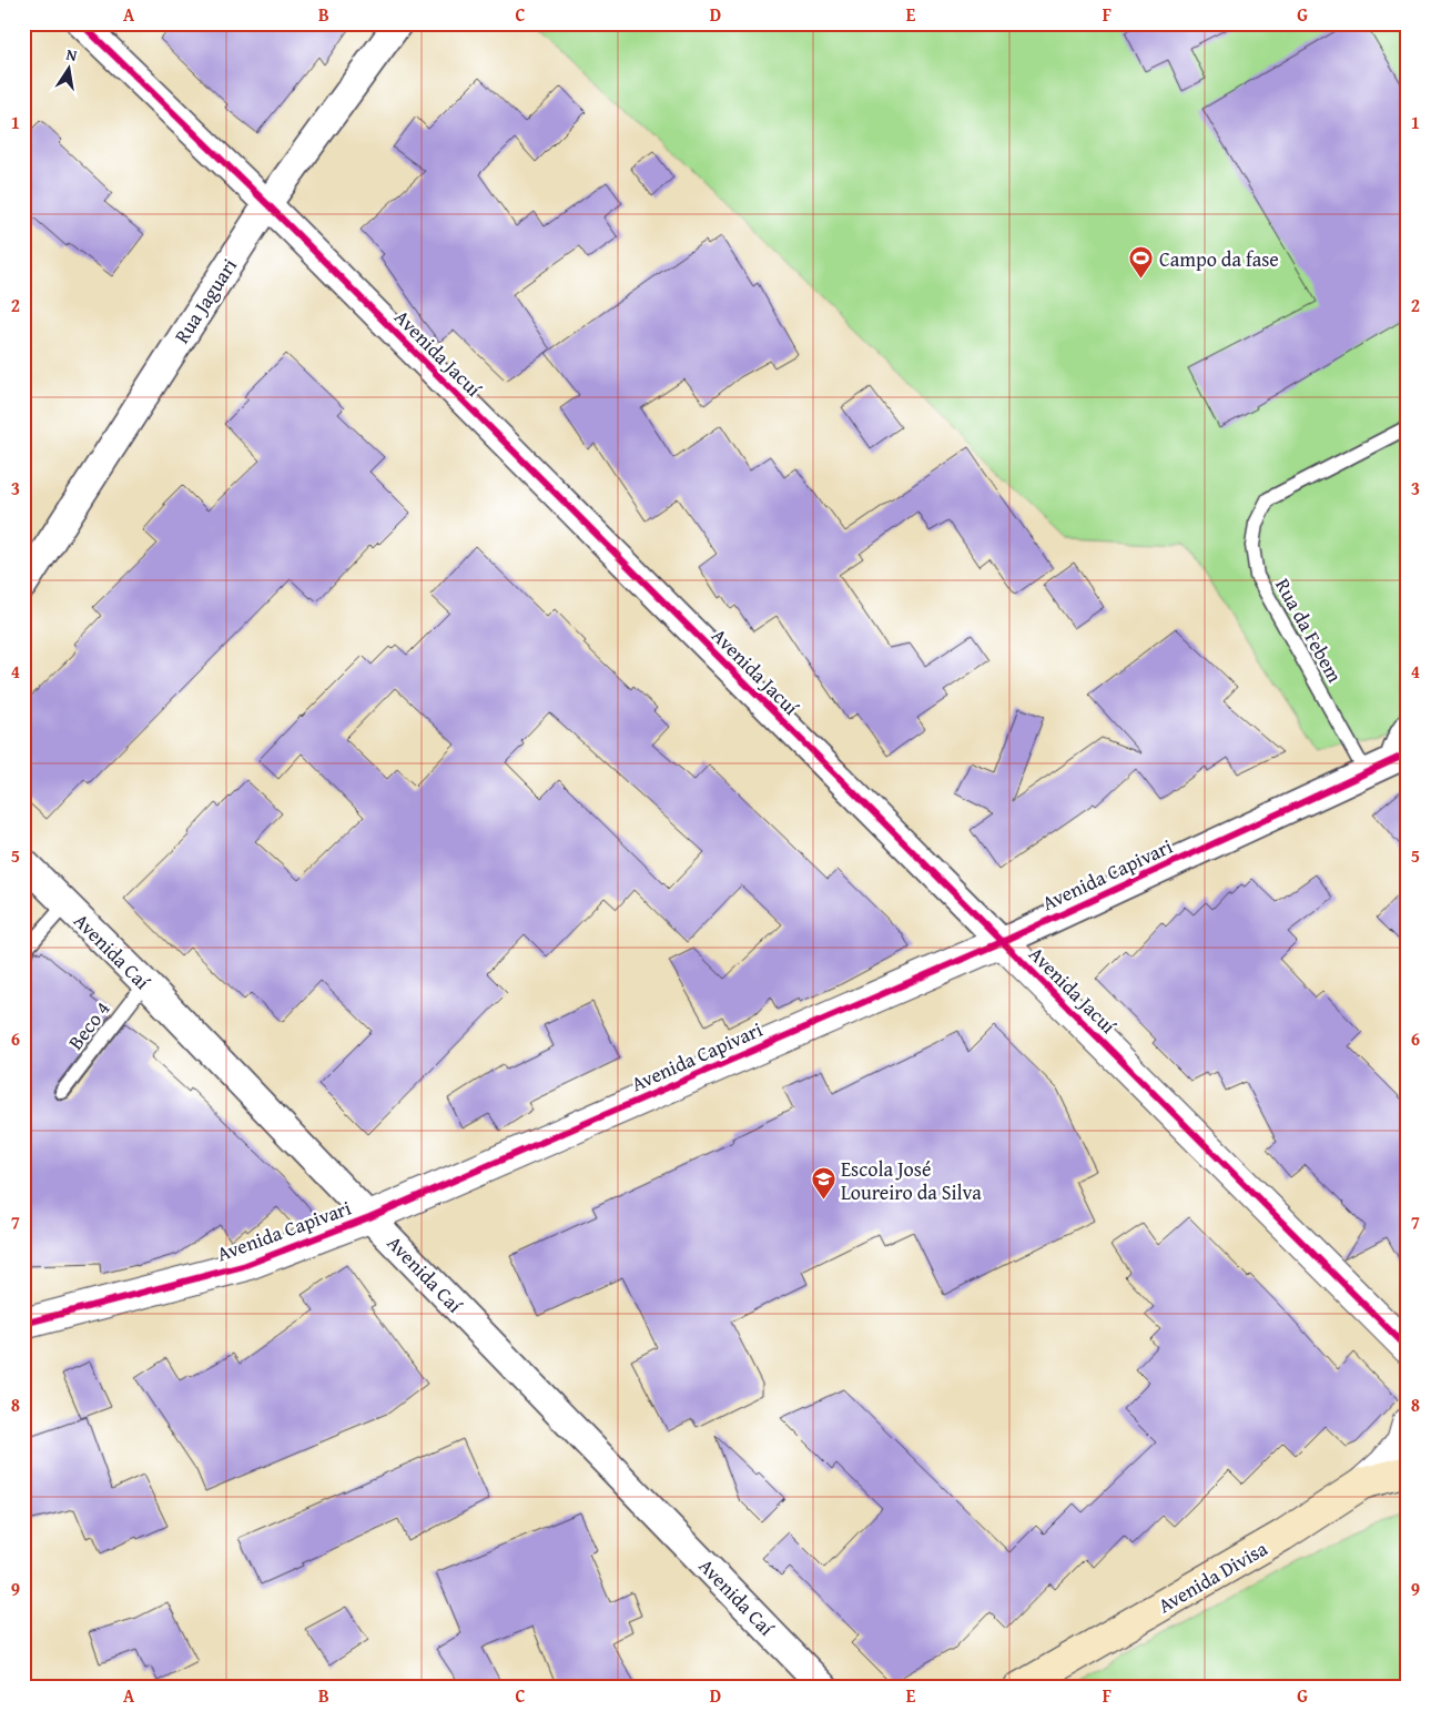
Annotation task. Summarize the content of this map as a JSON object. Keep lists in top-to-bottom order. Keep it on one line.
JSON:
{"streets":{"main road":["Avenida Divisa"],"street":["Rua Jaguari","Avenida Jacuí","Avenida Capivari","Avenida Caí"],"lane":["Rua da Febem","Beco 4"]},"crossings":[["Rua Jaguari","Avenida Jacuí"],["Avenida Jacuí","Avenida Capivari"],["Rua da Febem","Avenida Capivari"],["Avenida Capivari","Avenida Caí"],["Avenida Caí","Beco 4"]],"places":{"sports":["Campo da fase"],"school or university":["Escola José Loureiro da Silva"]},"north":"top","grid":{"columns":["A","B","C","D","E","F","G"],"rows":["1","2","3","4","5","6","7","8","9"]}}
